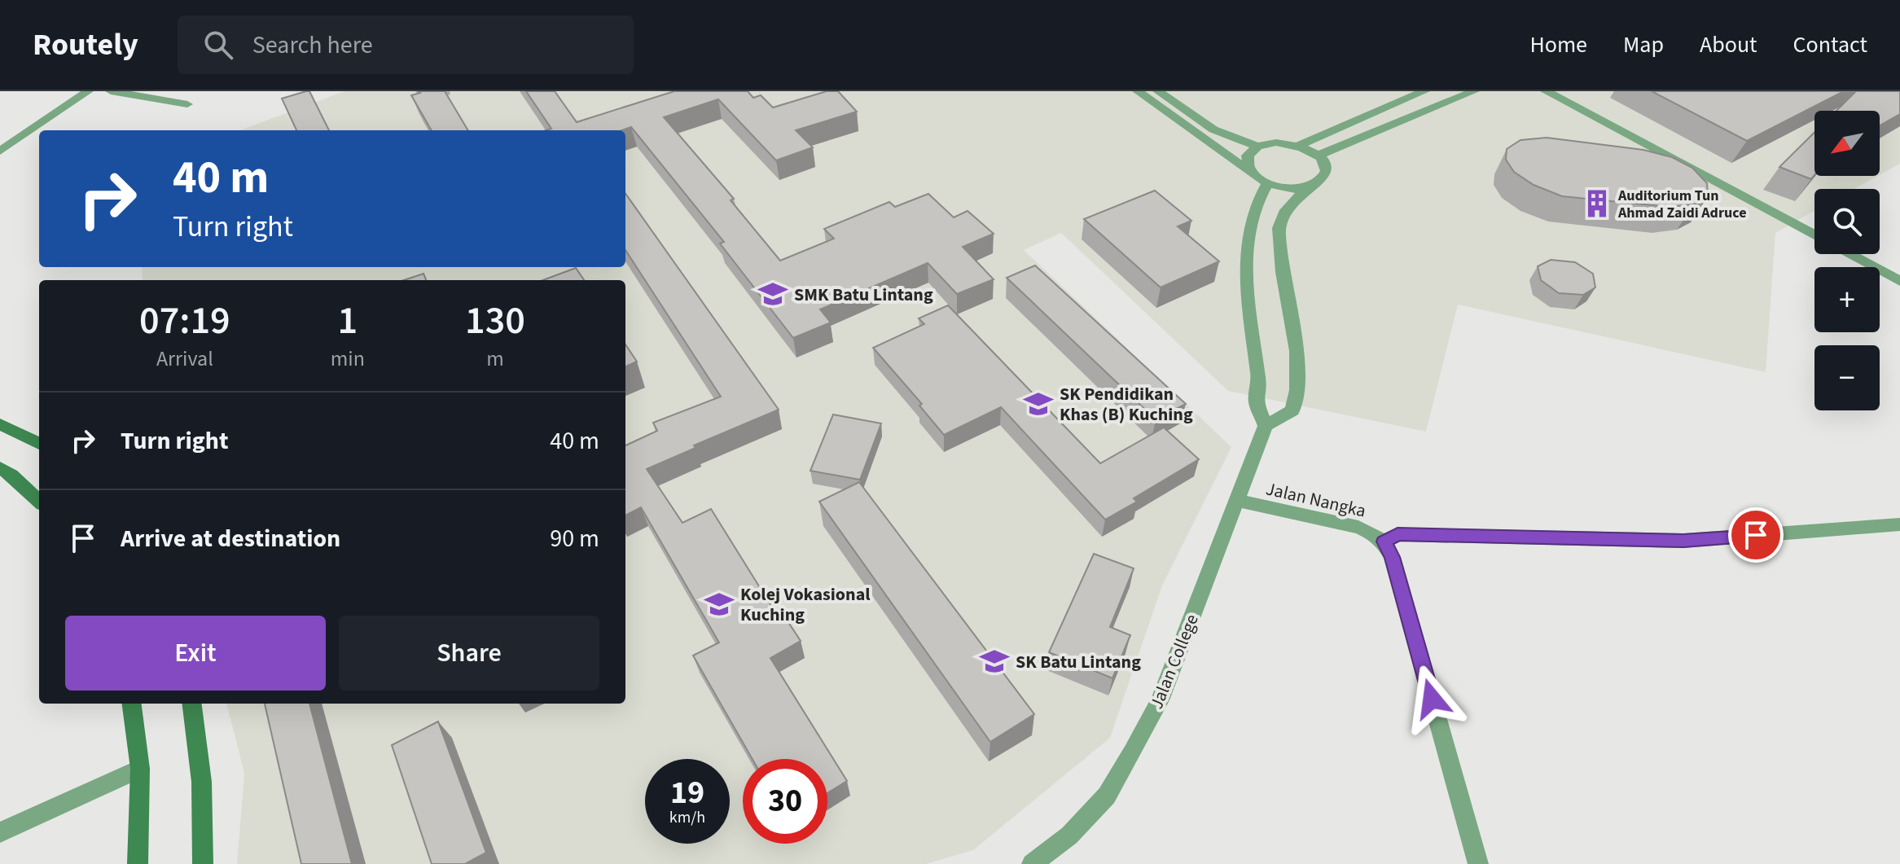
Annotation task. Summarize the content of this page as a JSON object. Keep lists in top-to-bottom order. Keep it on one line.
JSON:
{"streets":{"street":["Jalan Nangka","Jalan College"]},"crossings":[["Jalan Nangka","Jalan College"]],"places":{"building":["Auditorium Tun Ahmad Zaidi Adruce"],"school or university":["SMK Batu Lintang","SK Pendidikan Khas (B) Kuching","Kolej Vokasional Kuching","SK Batu Lintang"]},"north":"bottom left","page":{"header":"Routely","search":"Search here","nav":["Home","Map","About","Contact"],"map_buttons":["+","−"],"turn":["40 m","Turn right"],"eta":["07:19","Arrival","1","min","130","m"],"list":[{"name":"Turn right","value":"40 m"},{"name":"Arrive at destination","value":"90 m"}],"buttons":["Exit","Share"],"speed":"19 km/h","limit":"30"}}
